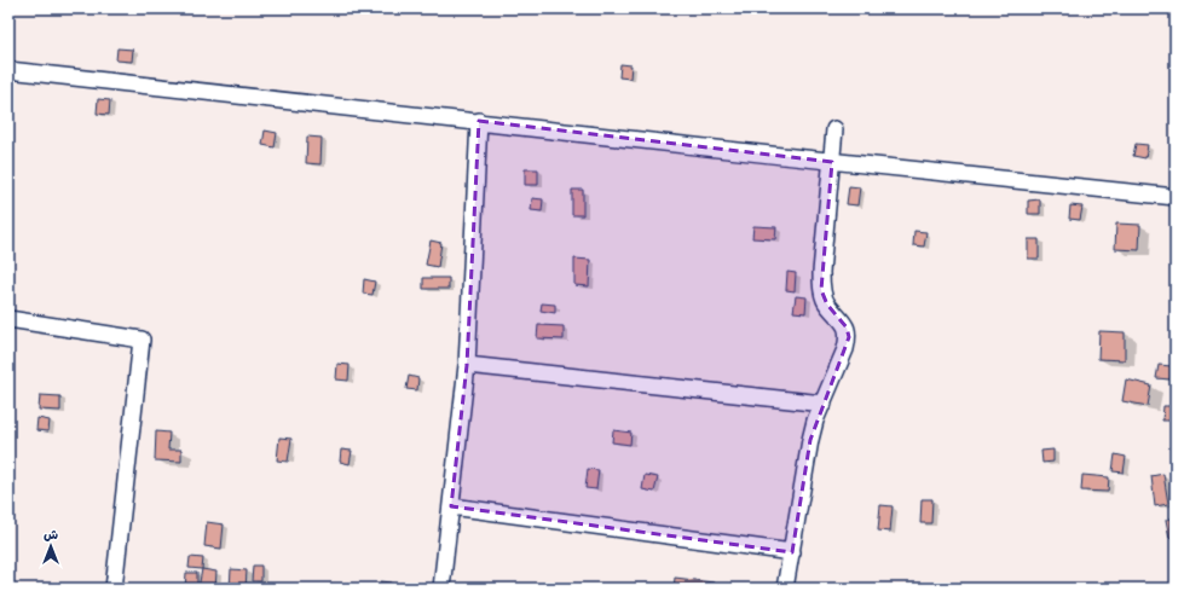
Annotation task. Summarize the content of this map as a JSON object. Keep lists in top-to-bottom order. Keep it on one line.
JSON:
{"north":"top"}
